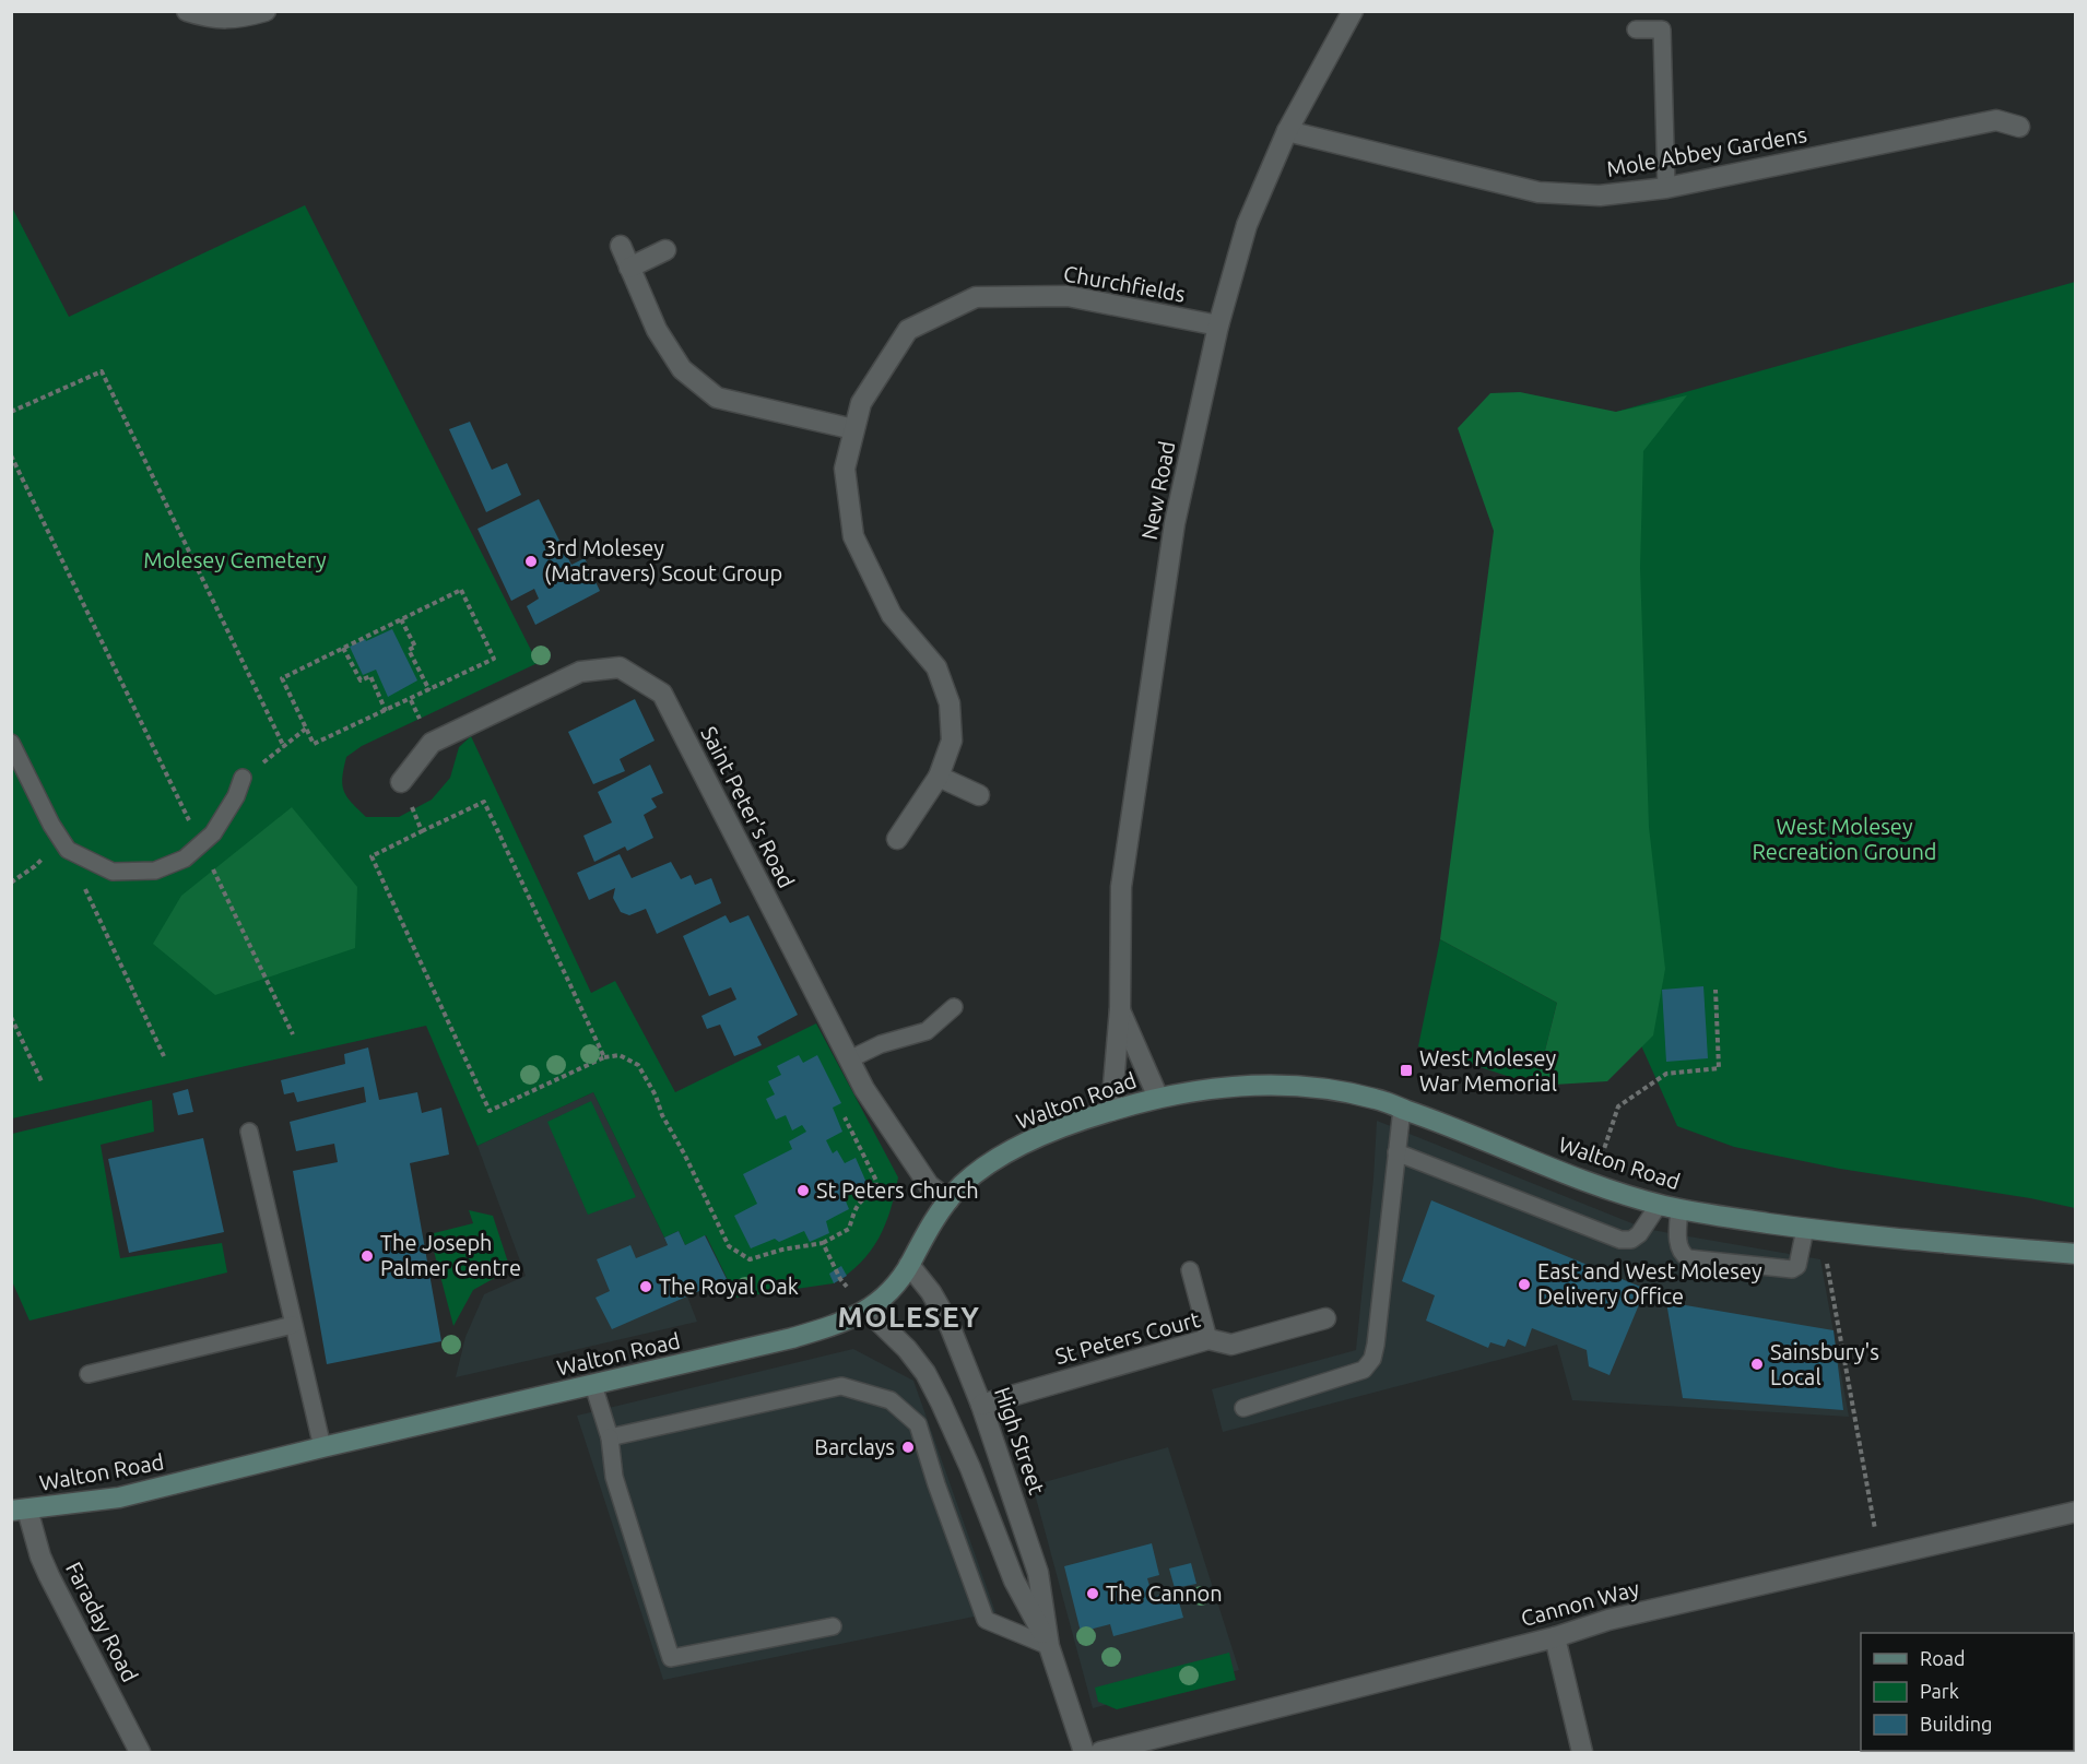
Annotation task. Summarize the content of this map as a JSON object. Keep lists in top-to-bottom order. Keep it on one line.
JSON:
{"streets":{"main road":["Walton Road"],"street":["Mole Abbey Gardens","Churchfields","New Road","Saint Peter's Road","St Peters Court","High Street","Cannon Way","Faraday Road"]},"crossings":[["Mole Abbey Gardens","New Road"],["Churchfields","New Road"],["New Road","Walton Road"],["Saint Peter's Road","Walton Road"],["Walton Road","High Street"],["Walton Road","Faraday Road"],["St Peters Court","High Street"]],"districts":["MOLESEY"],"parks":["Molesey Cemetery","West Molesey Recreation Ground"],"places":{"other":["3rd Molesey (Matravers) Scout Group","St Peters Church","The Joseph Palmer Centre","East and West Molesey Delivery Office","The Royal Oak","Sainsbury's Local","Barclays","The Cannon"],"transit":["West Molesey War Memorial"]},"legend":["Road","Park","Building"]}
